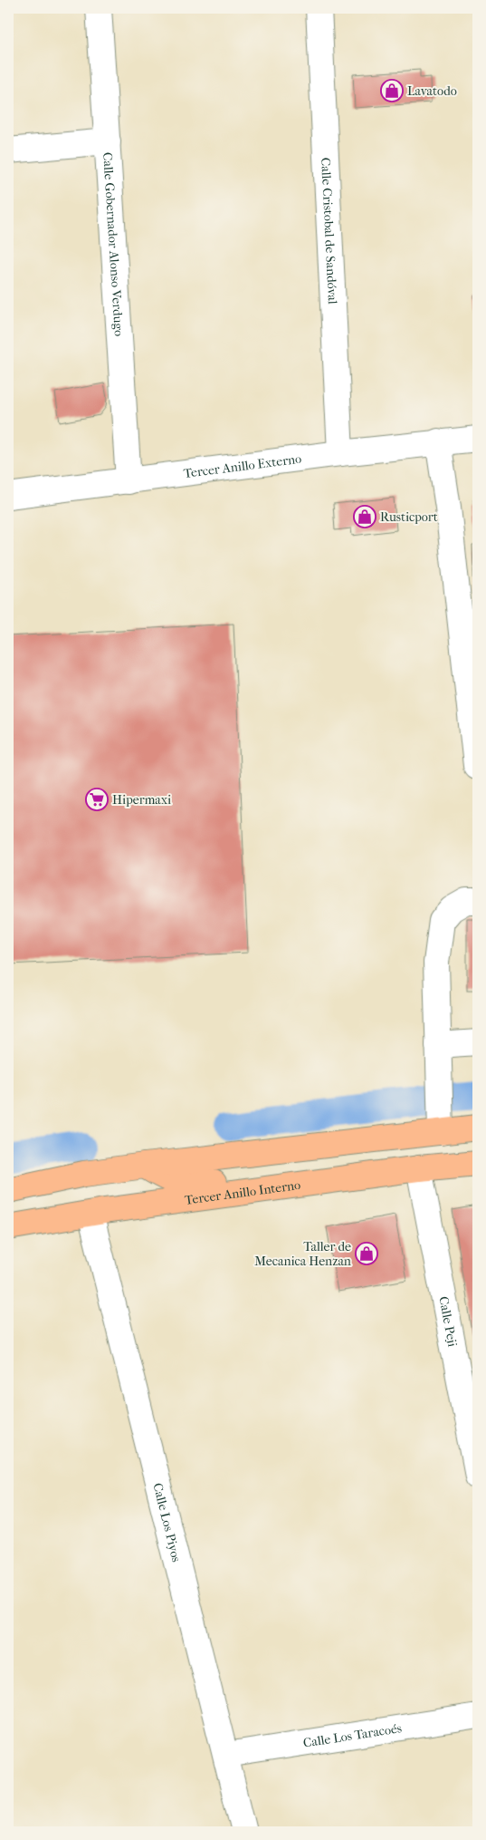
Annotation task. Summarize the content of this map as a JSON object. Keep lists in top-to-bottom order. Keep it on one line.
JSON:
{"streets":{"main road":["Tercer Anillo Interno"],"street":["Calle Cristobal de Sandóval","Calle Gobernador Alonso Verdugo","Tercer Anillo Externo","Calle Peji","Calle Los Piyos","Calle Los Taracoés"]},"crossings":[["Calle Cristobal de Sandóval","Tercer Anillo Externo"],["Calle Gobernador Alonso Verdugo","Tercer Anillo Externo"],["Tercer Anillo Interno","Calle Peji"],["Tercer Anillo Interno","Calle Los Piyos"],["Calle Los Piyos","Calle Los Taracoés"]],"places":{"shop":["Lavatodo","Rusticport","Taller de Mecanica Henzan"],"supermarket":["Hipermaxi"]}}
